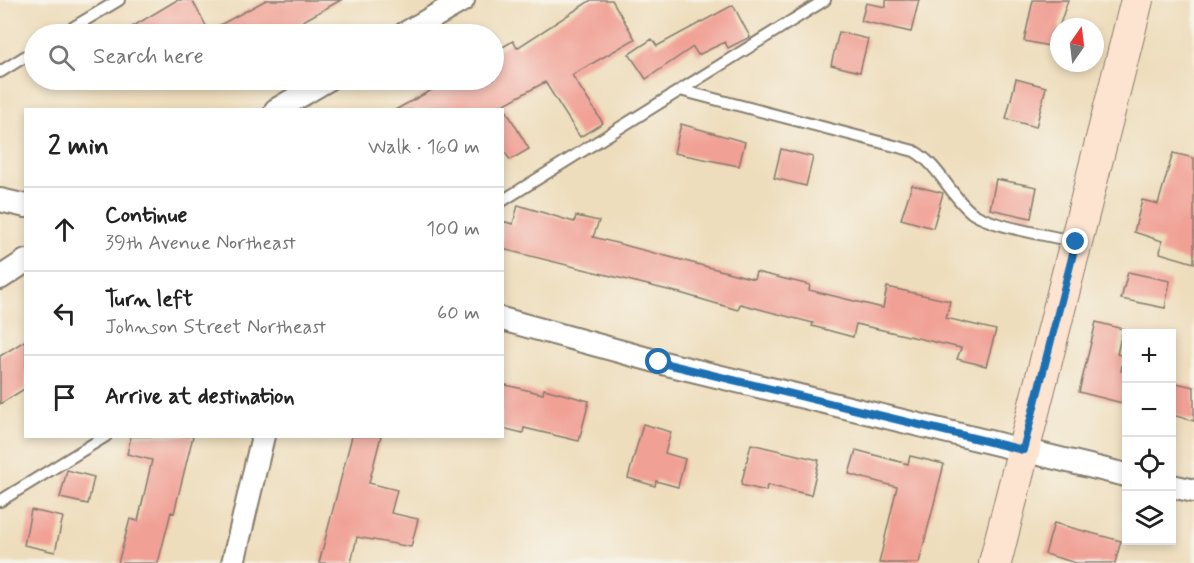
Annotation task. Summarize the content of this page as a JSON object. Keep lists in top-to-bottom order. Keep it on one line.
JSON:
{"north":"top","page":{"search":"Search here","heading":["2 min","Walk · 160 m"],"list":[["Continue","39th Avenue Northeast","100 m"],["Turn left","Johnson Street Northeast","60 m"],"Arrive at destination"],"map_buttons":["+","−"]}}
